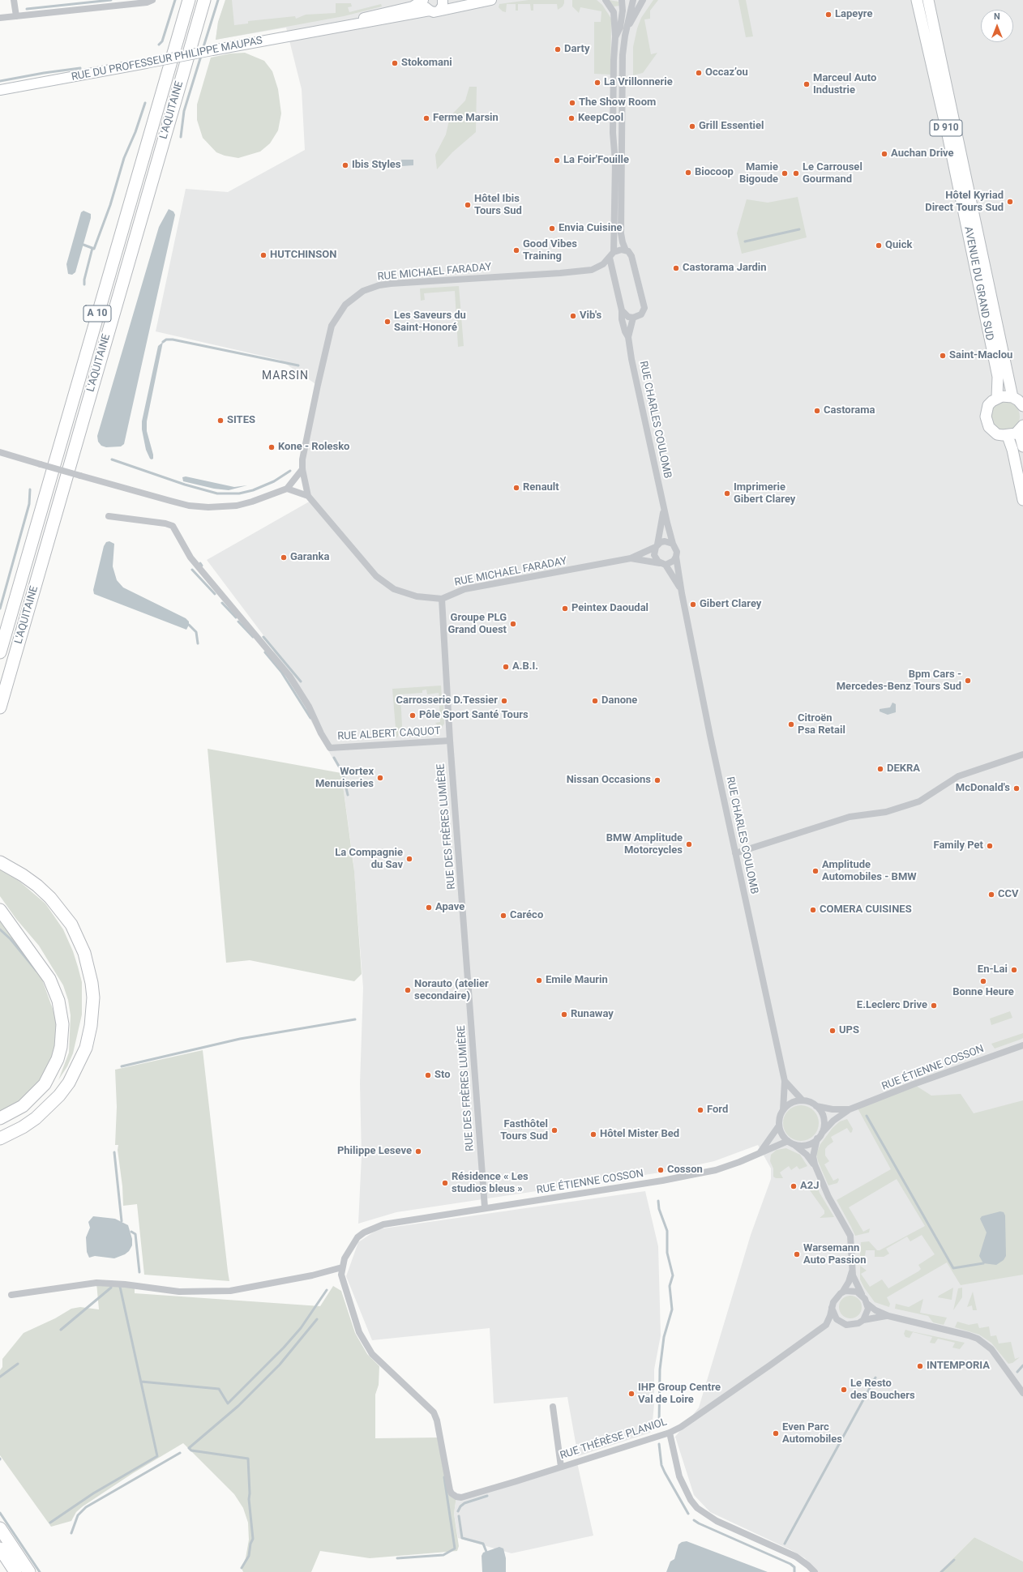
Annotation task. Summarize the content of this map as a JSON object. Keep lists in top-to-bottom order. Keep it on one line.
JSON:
{"streets":{"highway":["L'AQUITAINE","A 10"],"main road":["D 910","AVENUE DU GRAND SUD"],"street":["RUE DU PROFESSEUR PHILIPPE MAUPAS","RUE MICHAEL FARADAY","RUE CHARLES COULOMB","RUE ALBERT CAQUOT","RUE DES FRÈRES LUMIÈRE","RUE ÉTIENNE COSSON","RUE THÉRÈSE PLANIOL"]},"crossings":[["RUE MICHAEL FARADAY","RUE CHARLES COULOMB"],["RUE MICHAEL FARADAY","RUE DES FRÈRES LUMIÈRE"],["RUE CHARLES COULOMB","RUE ÉTIENNE COSSON"],["RUE ALBERT CAQUOT","RUE DES FRÈRES LUMIÈRE"],["RUE DES FRÈRES LUMIÈRE","RUE ÉTIENNE COSSON"],["RUE ÉTIENNE COSSON","RUE THÉRÈSE PLANIOL"]],"districts":["MARSIN"],"places":["Lapeyre","Darty","Stokomani","Occaz’ou","La Vrillonnerie","Marceul Auto Industrie","The Show Room","Ferme Marsin","KeepCool","Grill Essentiel","Auchan Drive","La Foir'Fouille","Ibis Styles","Biocoop","Mamie Bigoude","Le Carrousel Gourmand","Hôtel Kyriad Direct Tours Sud","Hôtel Ibis Tours Sud","Envia Cuisine","Quick","Good Vibes Training","HUTCHINSON","Castorama Jardin","Vib's","Les Saveurs du Saint-Honoré","Saint-Maclou","Castorama","SITES","Kone - Rolesko","Renault","Imprimerie Gibert Clarey","Garanka","Gibert Clarey","Peintex Daoudal","Groupe PLG Grand Ouest","A.B.I.","Bpm Cars - Mercedes-Benz Tours Sud","Carrosserie D.Tessier","Danone","Pôle Sport Santé Tours","Citroën Psa Retail","DEKRA","Wortex Menuiseries","Nissan Occasions","McDonald's","BMW Amplitude Motorcycles","Family Pet","La Compagnie du Sav","Amplitude Automobiles - BMW","CCV","Apave","COMERA CUISINES","Caréco","En-Lai","Emile Maurin","Bonne Heure","Norauto (atelier secondaire)","E.Leclerc Drive","Runaway","UPS","Sto","Ford","Fasthôtel Tours Sud","Hôtel Mister Bed","Philippe Leseve","Cosson","Résidence « Les studios bleus »","A2J","Warsemann Auto Passion","INTEMPORIA","Le Resto des Bouchers","IHP Group Centre Val de Loire","Even Parc Automobiles"],"north":"top"}
